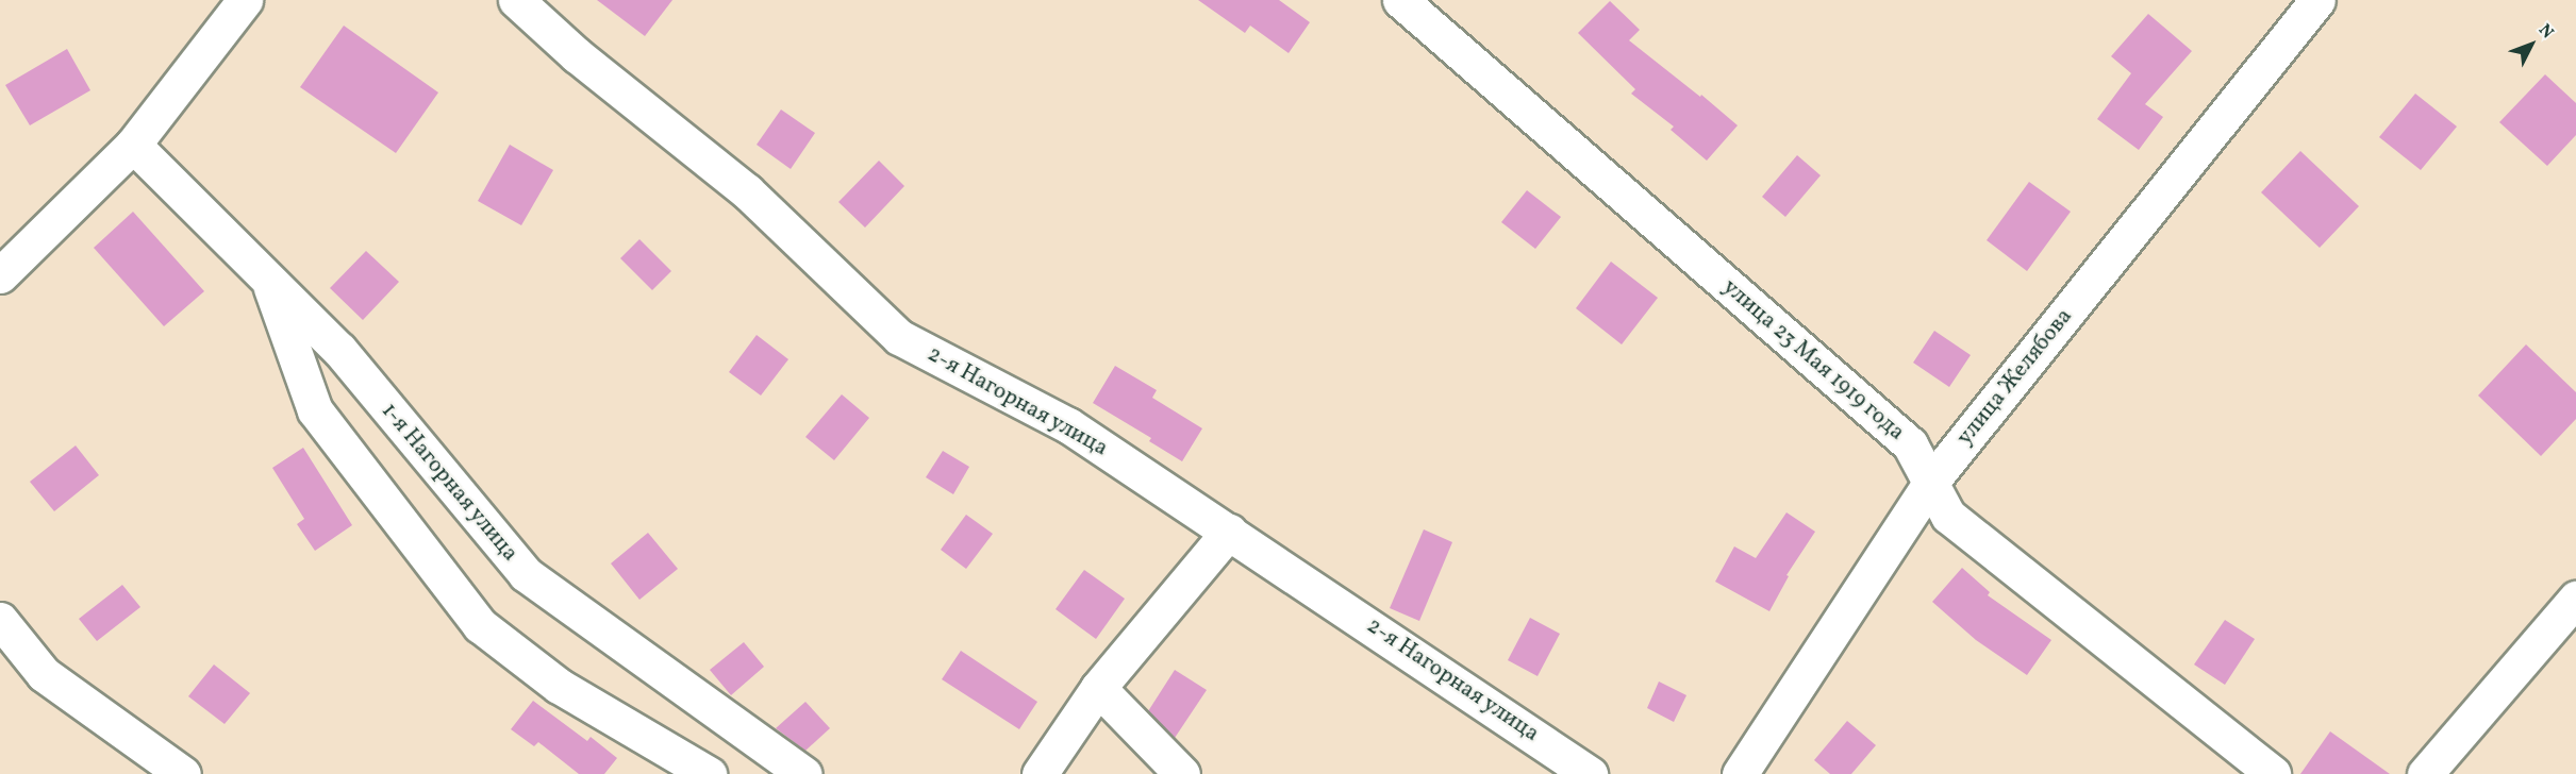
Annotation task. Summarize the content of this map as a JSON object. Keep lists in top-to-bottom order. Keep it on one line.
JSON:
{"streets":{"street":["улица 23 Мая 1919 года","улица Желябова","2-я Нагорная улица","1-я Нагорная улица"]},"crossings":[["улица 23 Мая 1919 года","улица Желябова"]],"north":"top right"}
